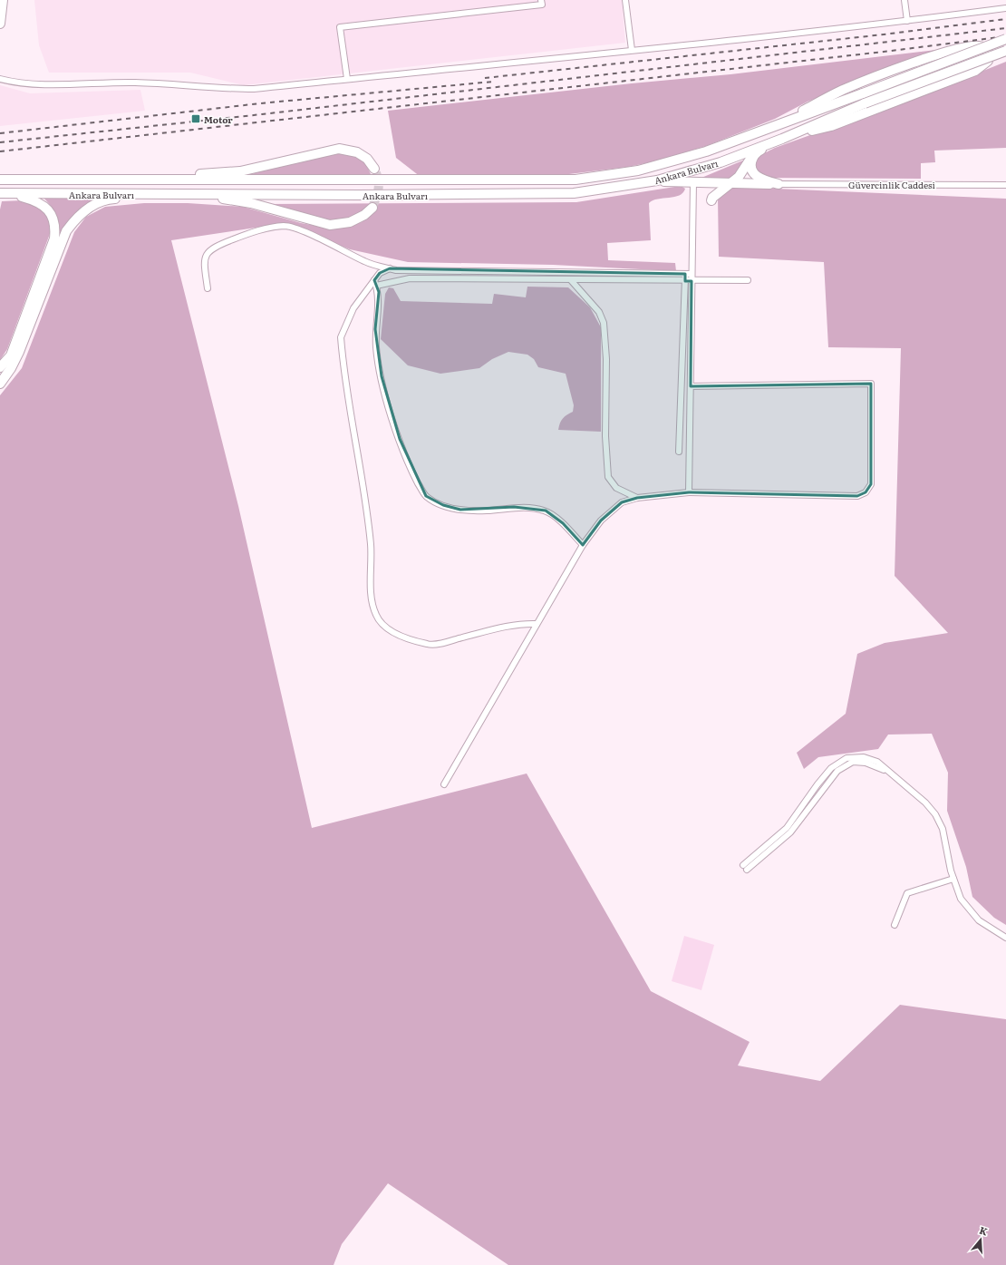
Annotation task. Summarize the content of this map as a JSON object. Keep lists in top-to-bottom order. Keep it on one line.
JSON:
{"streets":{"main road":["Ankara Bulvarı"],"street":["Güvercinlik Caddesi"]},"places":{"transit":["Motor"]},"north":"top"}
